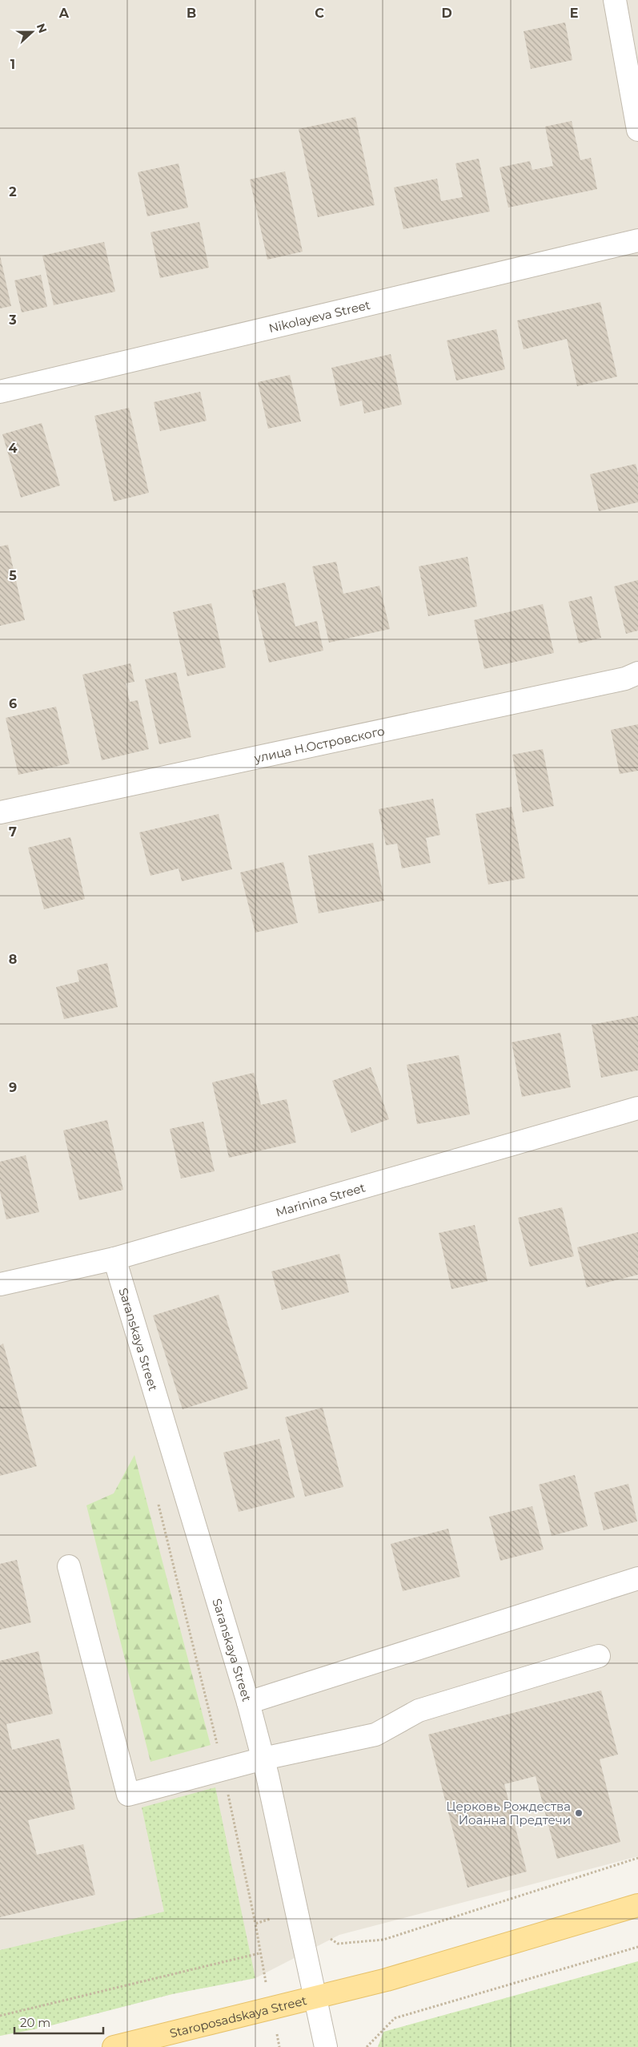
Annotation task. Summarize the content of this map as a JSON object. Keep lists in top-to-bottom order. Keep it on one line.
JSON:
{"streets":{"main road":["Staroposadskaya Street"],"street":["Nikolayeva Street","улица Н.Островского","Marinina Street","Saranskaya Street"]},"crossings":[["Marinina Street","Saranskaya Street"],["Saranskaya Street","Staroposadskaya Street"]],"places":["Церковь Рождества Иоанна Предтечи"],"scale_bar":"20 m","north":"right","grid":{"columns":["A","B","C","D","E"],"rows":["1","2","3","4","5","6","7","8","9"]}}
